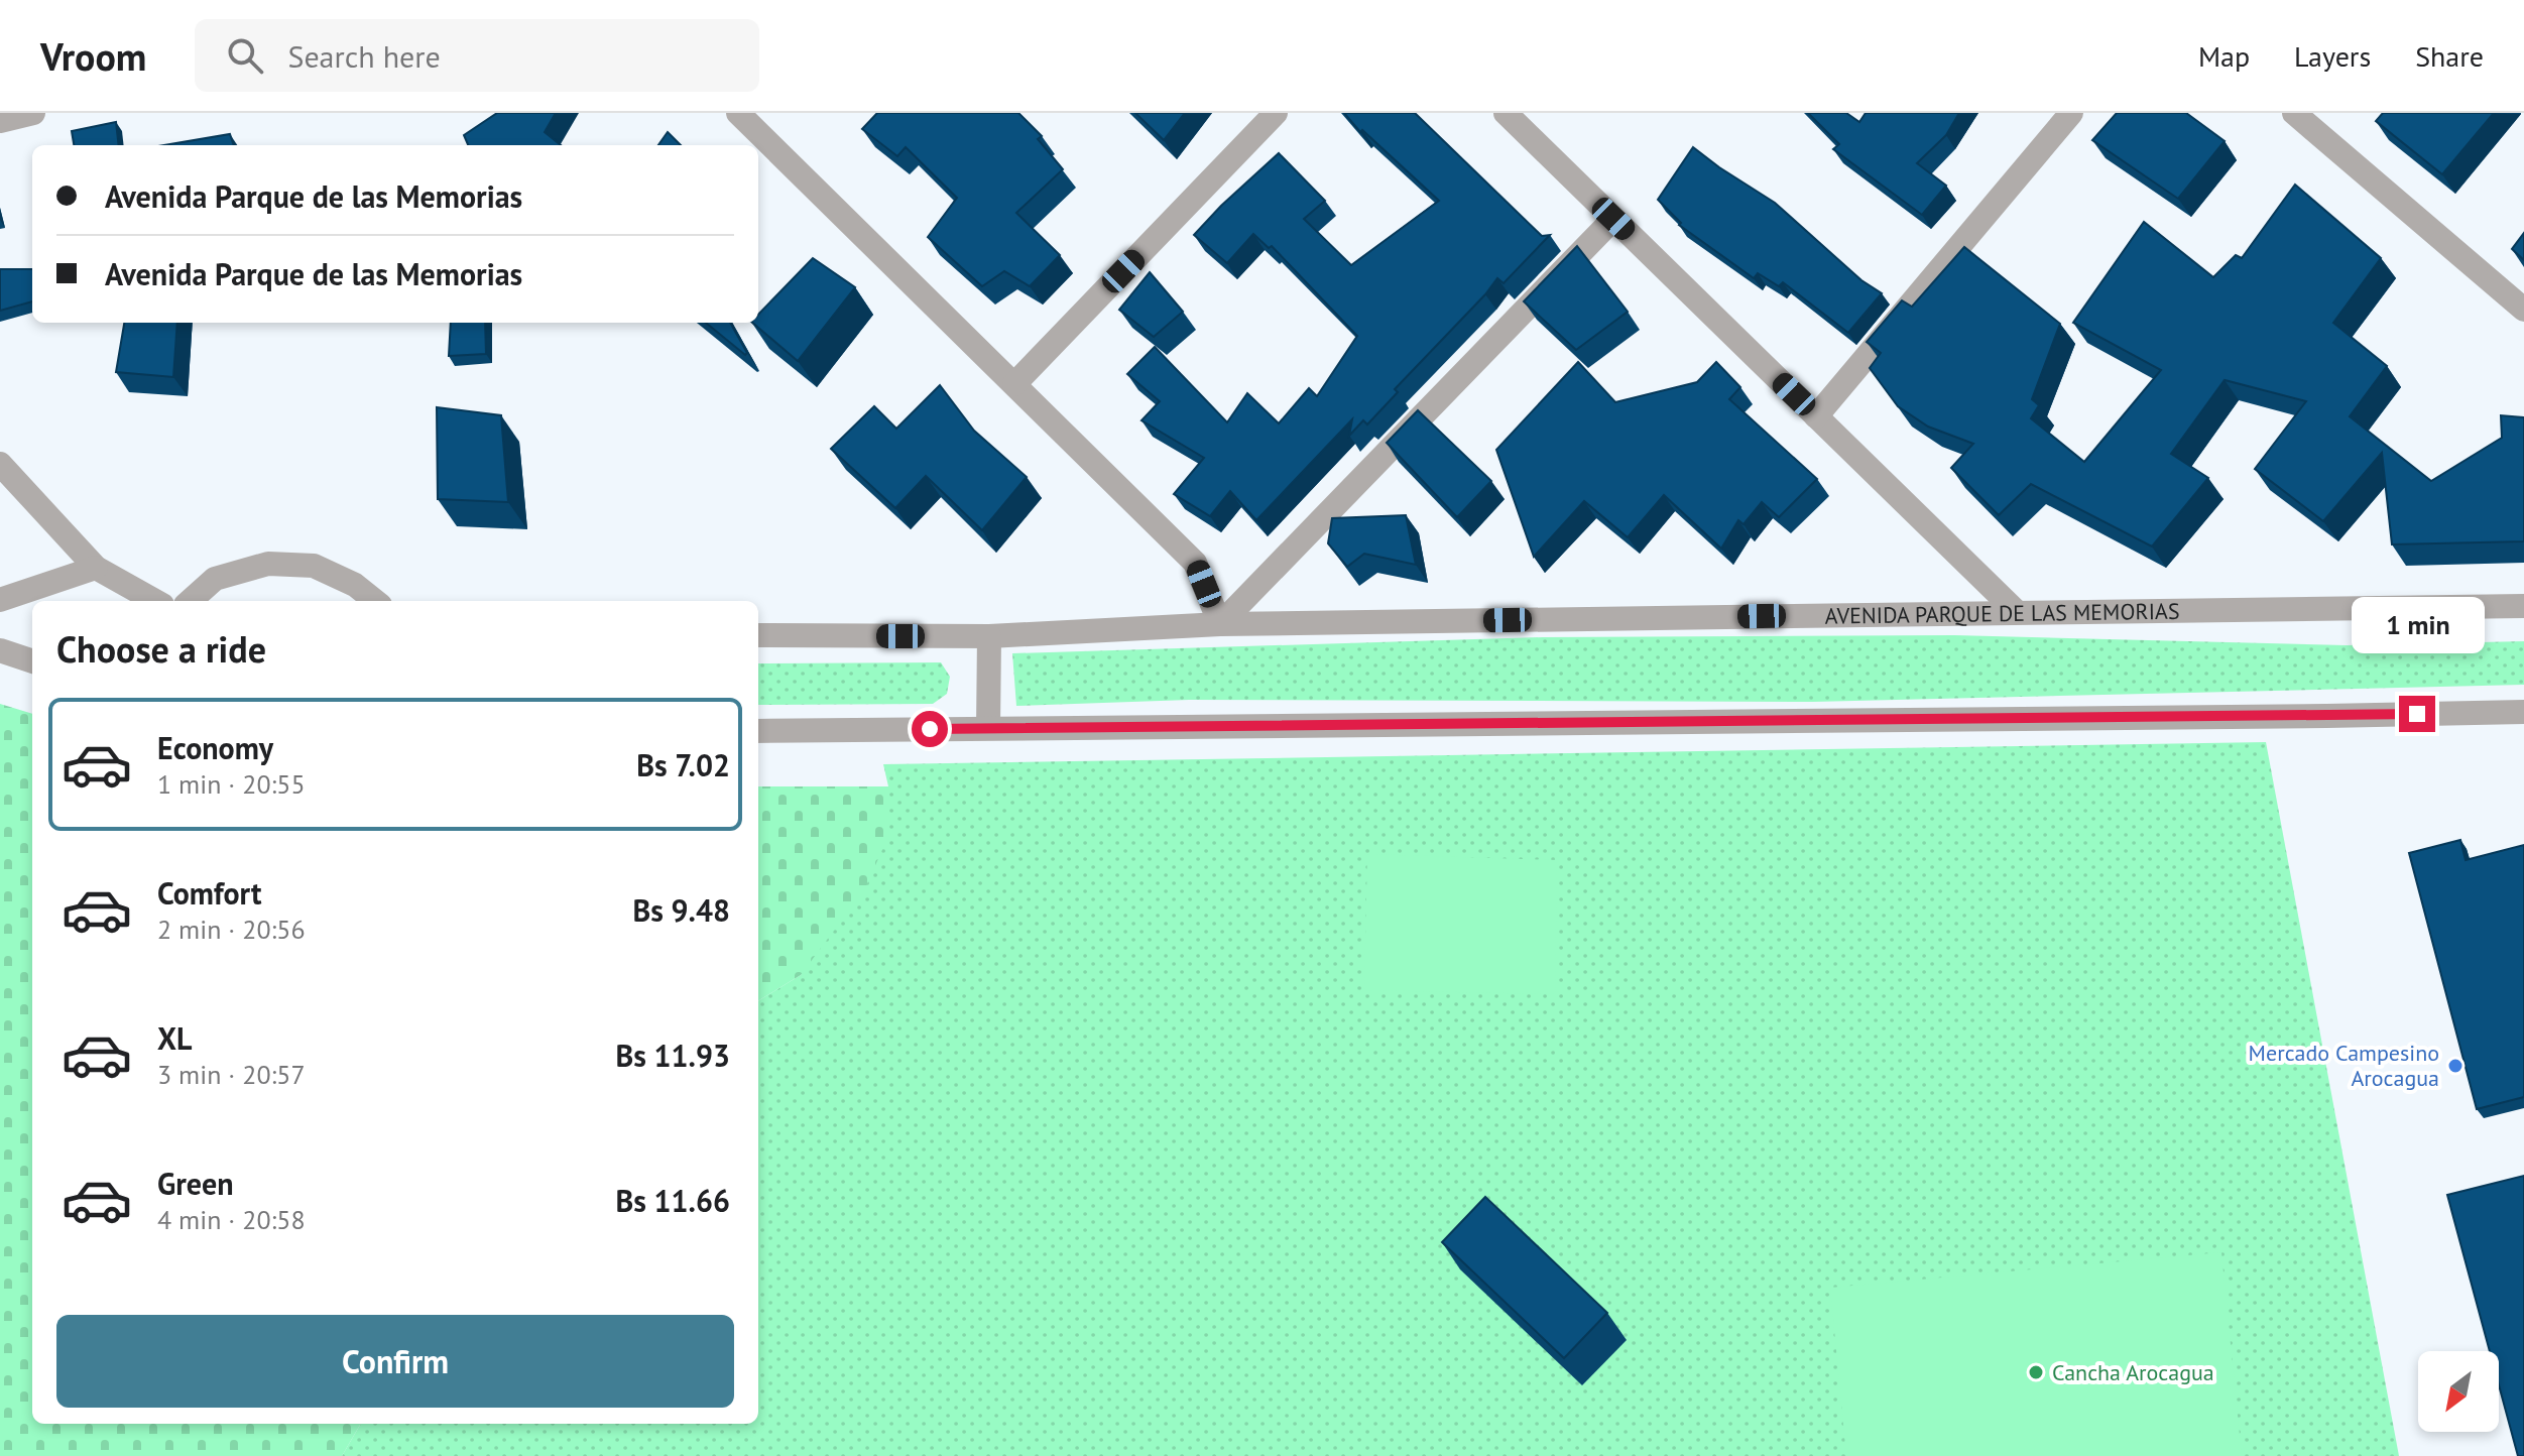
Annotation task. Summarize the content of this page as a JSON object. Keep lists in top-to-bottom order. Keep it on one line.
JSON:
{"streets":{"street":["AVENIDA PARQUE DE LAS MEMORIAS"]},"places":["Mercado Campesino Arocagua","Cancha Arocagua"],"north":"bottom left","page":{"header":"Vroom","search":"Search here","nav":["Map","Layers","Share"],"banner":["Avenida Parque de las Memorias","Avenida Parque de las Memorias"],"bubble":"1 min","heading":"Choose a ride","list":[{"name":"Economy","note":"1 min · 20:55","value":"Bs 7.02"},{"name":"Comfort","note":"2 min · 20:56","value":"Bs 9.48"},{"name":"XL","note":"3 min · 20:57","value":"Bs 11.93"},{"name":"Green","note":"4 min · 20:58","value":"Bs 11.66"}],"buttons":"Confirm"}}
